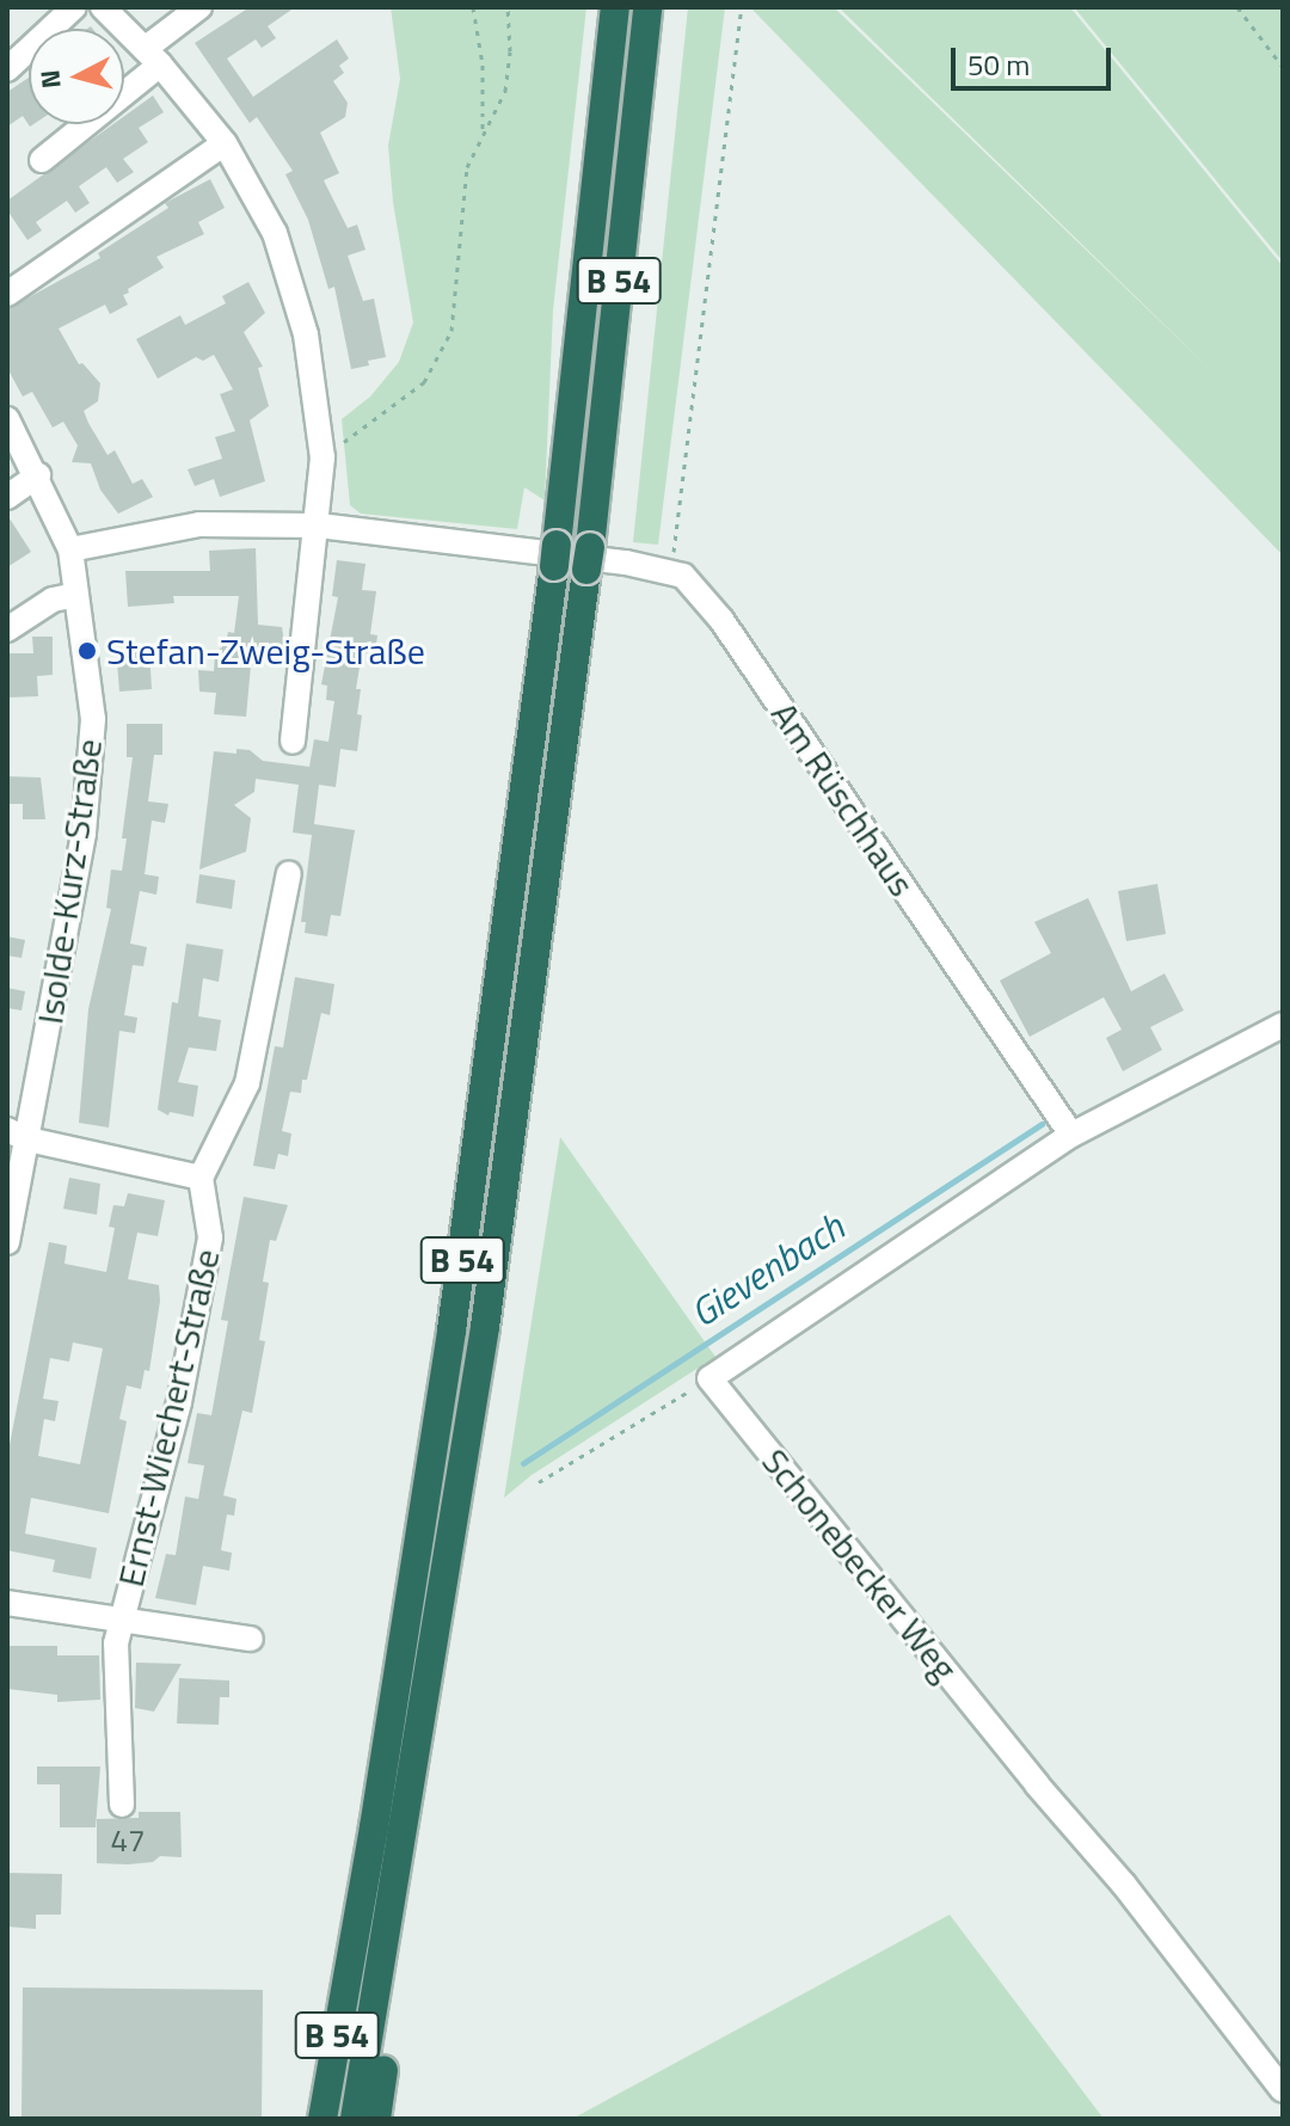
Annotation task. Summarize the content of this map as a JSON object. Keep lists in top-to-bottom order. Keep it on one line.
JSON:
{"streets":{"highway":["B 54"],"street":["Am Rüschhaus","Isolde-Kurz-Straße","Ernst-Wiechert-Straße","Schonebecker Weg"]},"crossings":[["Am Rüschhaus","Isolde-Kurz-Straße"]],"water":["Gievenbach"],"places":["Stefan-Zweig-Straße"],"house_numbers":["47"],"scale_bar":"50 m","north":"left"}
